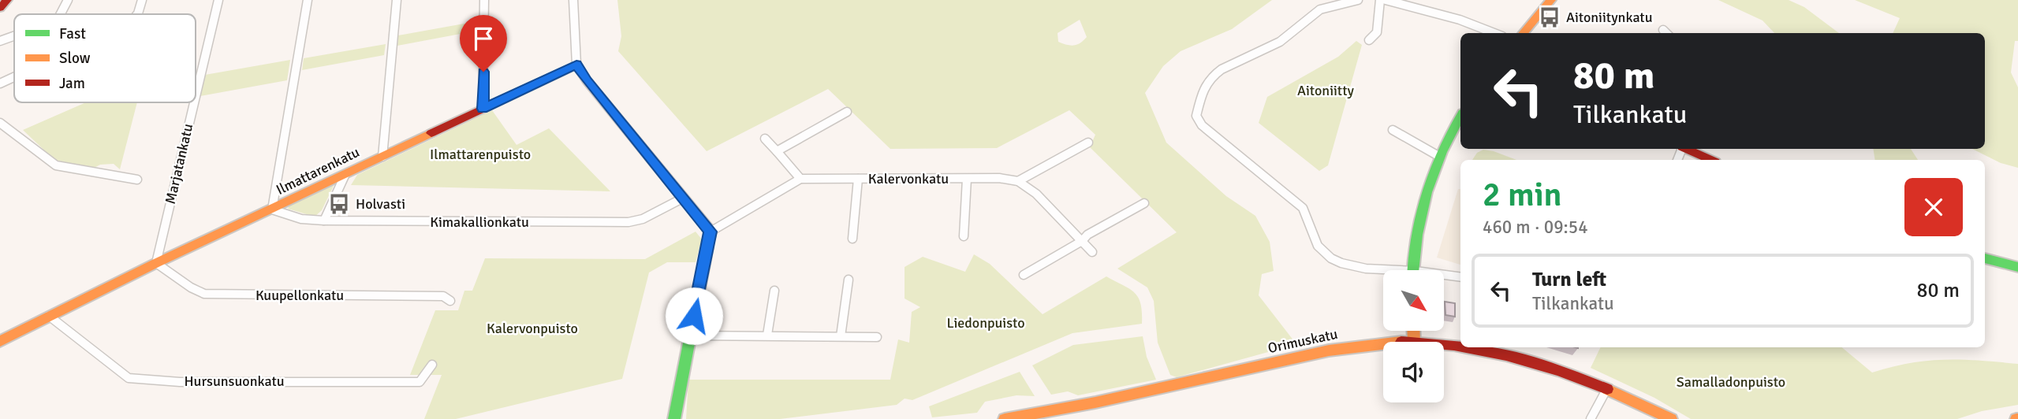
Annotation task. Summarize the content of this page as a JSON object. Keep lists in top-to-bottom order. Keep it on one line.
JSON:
{"streets":{"street":["Marjatankatu","Ilmattarenkatu","Kalervonkatu","Kimakallionkatu","Kuupellonkatu","Orimuskatu","Hursunsuonkatu"]},"crossings":[["Marjatankatu","Ilmattarenkatu"],["Marjatankatu","Kuupellonkatu"],["Ilmattarenkatu","Kimakallionkatu"],["Ilmattarenkatu","Kuupellonkatu"],["Ilmattarenkatu","Hursunsuonkatu"]],"parks":["Aitoniitty","Ilmattarenpuisto","Liedonpuisto","Kalervonpuisto","Samalladonpuisto"],"places":{"bus stop":["Aitoniitynkatu","Holvasti"]},"legend":["Fast","Slow","Jam"],"north":"bottom right","page":{"turn":["80 m","Tilkankatu"],"heading":["2 min","460 m · 09:54"],"list":[{"name":"Turn left","note":"Tilkankatu","value":"80 m"}]}}
